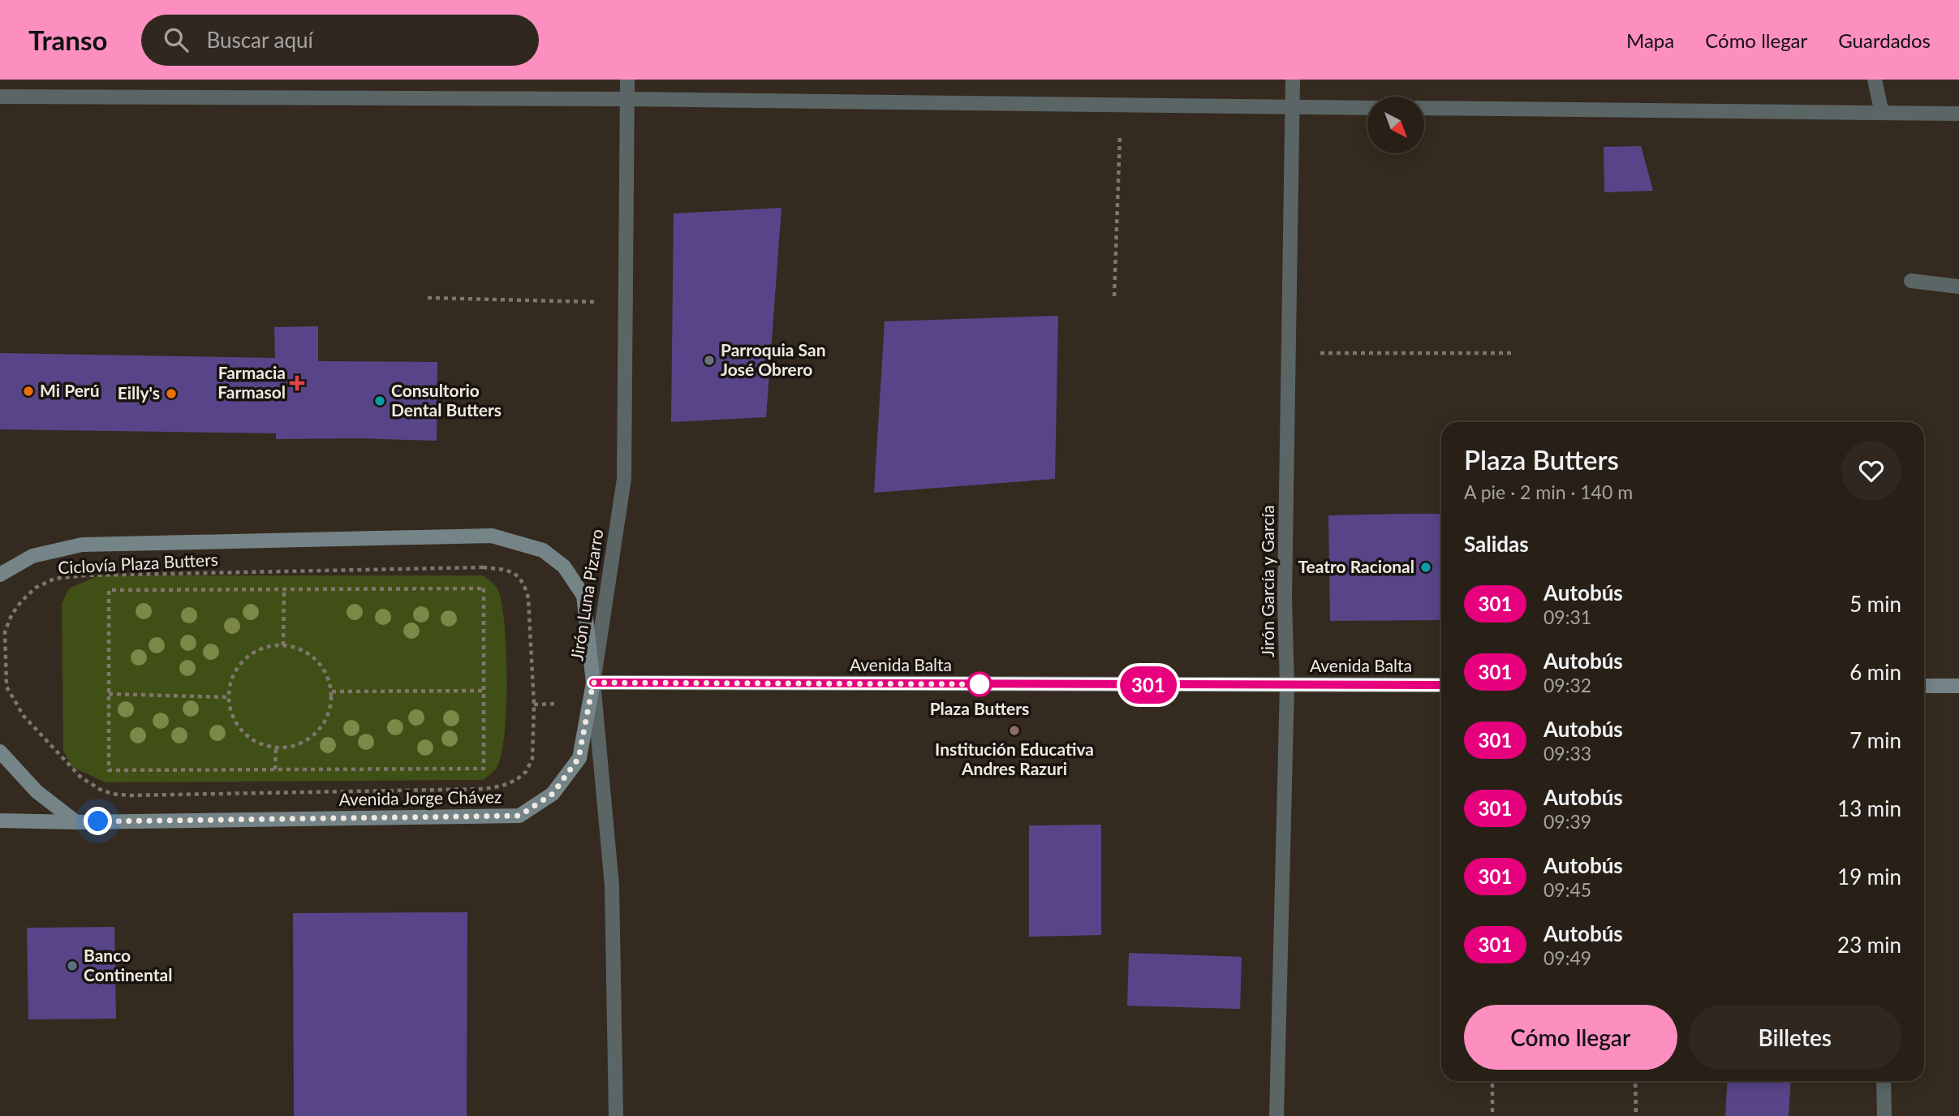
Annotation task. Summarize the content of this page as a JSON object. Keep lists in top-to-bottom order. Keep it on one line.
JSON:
{"streets":{"main road":["Avenida Balta","Avenida Jorge Chávez"],"street":["Jirón García y García","Jirón Luna Pizarro"],"path":["Ciclovía Plaza Butters"]},"crossings":[["Jirón García y García","Avenida Balta"],["Jirón Luna Pizarro","Avenida Balta"],["Jirón Luna Pizarro","Avenida Jorge Chávez"],["Avenida Balta","Avenida Jorge Chávez"]],"places":{"other":["Parroquia San José Obrero","Mi Perú","Eilly's","Consultorio Dental Butters","Teatro Racional","Plaza Butters","Institución Educativa Andres Razuri","Banco Continental"],"health":["Farmacia Farmasol"]},"lines":["bus line 301"],"north":"bottom right","page":{"header":"Transo","search":"Buscar aquí","nav":["Mapa","Cómo llegar","Guardados"],"on_map":"301","heading":[["Plaza Butters","A pie · 2 min · 140 m"],"Salidas"],"list":[{"mark":"301","name":"Autobús","note":"09:31","value":"5 min"},{"mark":"301","name":"Autobús","note":"09:32","value":"6 min"},{"mark":"301","name":"Autobús","note":"09:33","value":"7 min"},{"mark":"301","name":"Autobús","note":"09:39","value":"13 min"},{"mark":"301","name":"Autobús","note":"09:45","value":"19 min"},{"mark":"301","name":"Autobús","note":"09:49","value":"23 min"}],"buttons":["Cómo llegar","Billetes"]}}
